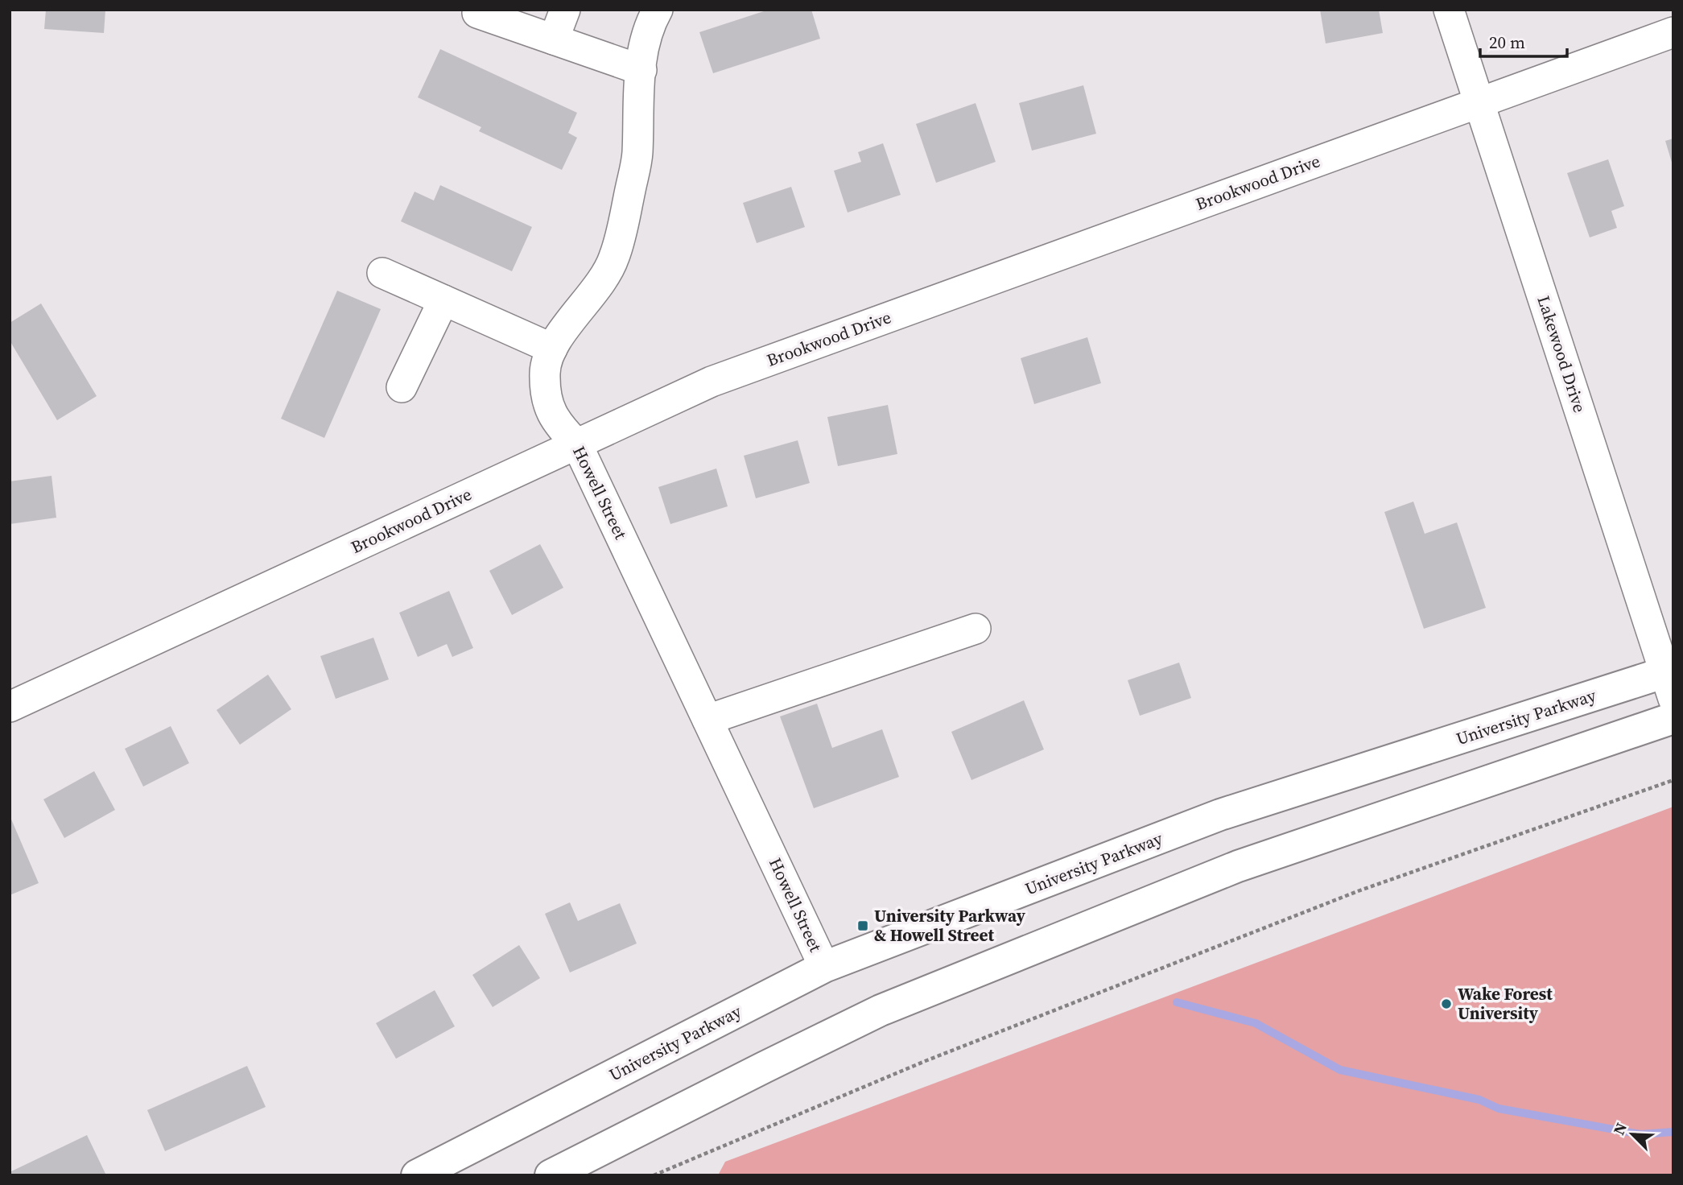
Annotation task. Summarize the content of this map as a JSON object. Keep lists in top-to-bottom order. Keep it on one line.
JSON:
{"streets":{"main road":["University Parkway"],"street":["Brookwood Drive","Lakewood Drive","Howell Street"]},"crossings":[["Brookwood Drive","Lakewood Drive"],["Brookwood Drive","Howell Street"],["Lakewood Drive","University Parkway"],["Howell Street","University Parkway"]],"places":{"transit":["University Parkway & Howell Street"],"other":["Wake Forest University"]},"scale_bar":"20 m","north":"top left"}
